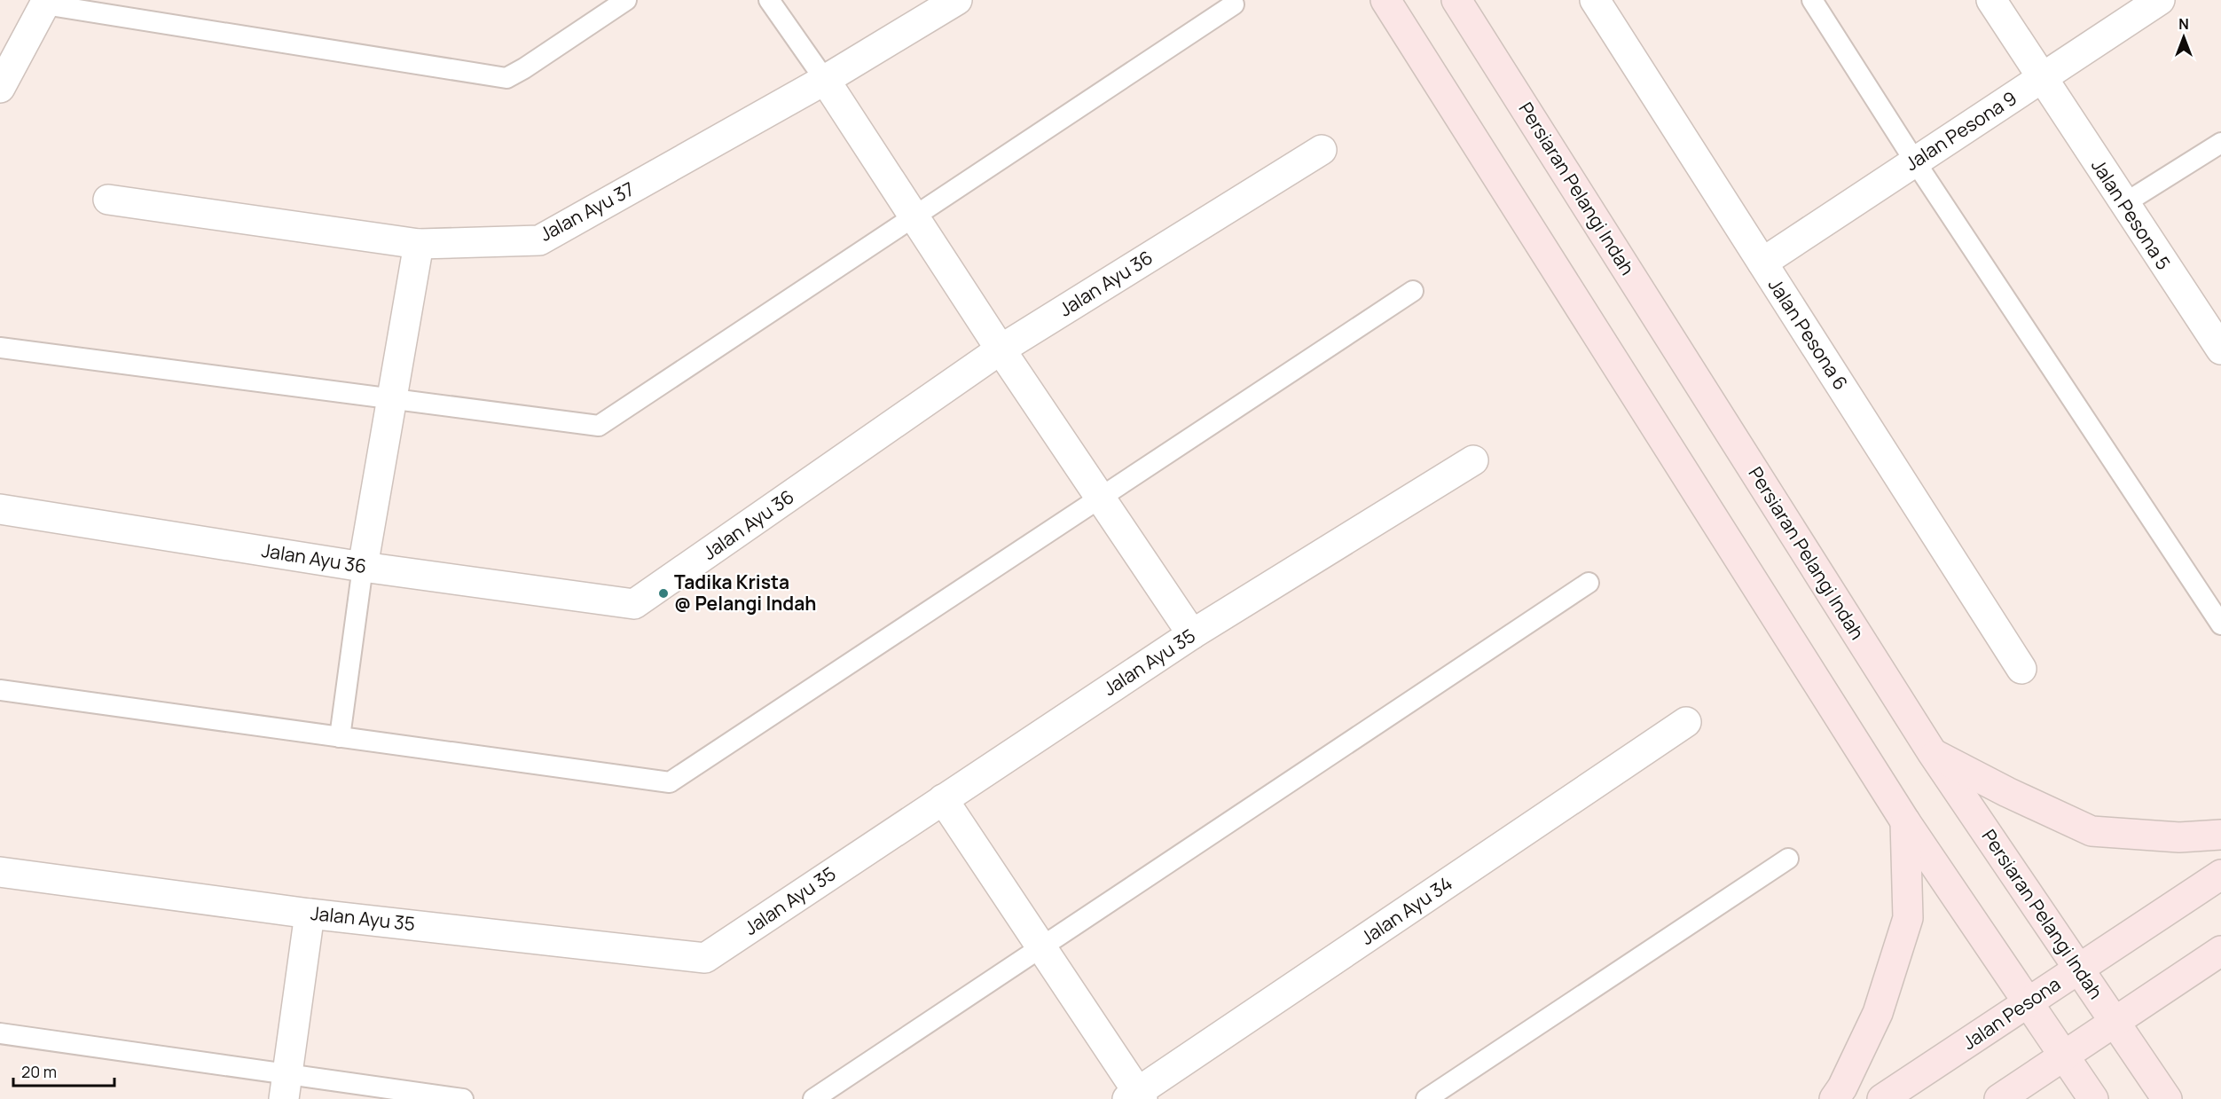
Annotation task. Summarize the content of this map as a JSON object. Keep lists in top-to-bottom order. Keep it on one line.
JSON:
{"streets":{"main road":["Persiaran Pelangi Indah","Jalan Pesona"],"street":["Jalan Pesona 9","Jalan Ayu 37","Jalan Pesona 5","Jalan Ayu 36","Jalan Pesona 6","Jalan Ayu 35","Jalan Ayu 34"]},"crossings":[["Jalan Pesona 9","Jalan Pesona 5"],["Jalan Pesona 9","Jalan Pesona 6"],["Persiaran Pelangi Indah","Jalan Pesona"]],"places":["Tadika Krista @ Pelangi Indah"],"scale_bar":"20 m","north":"top"}
